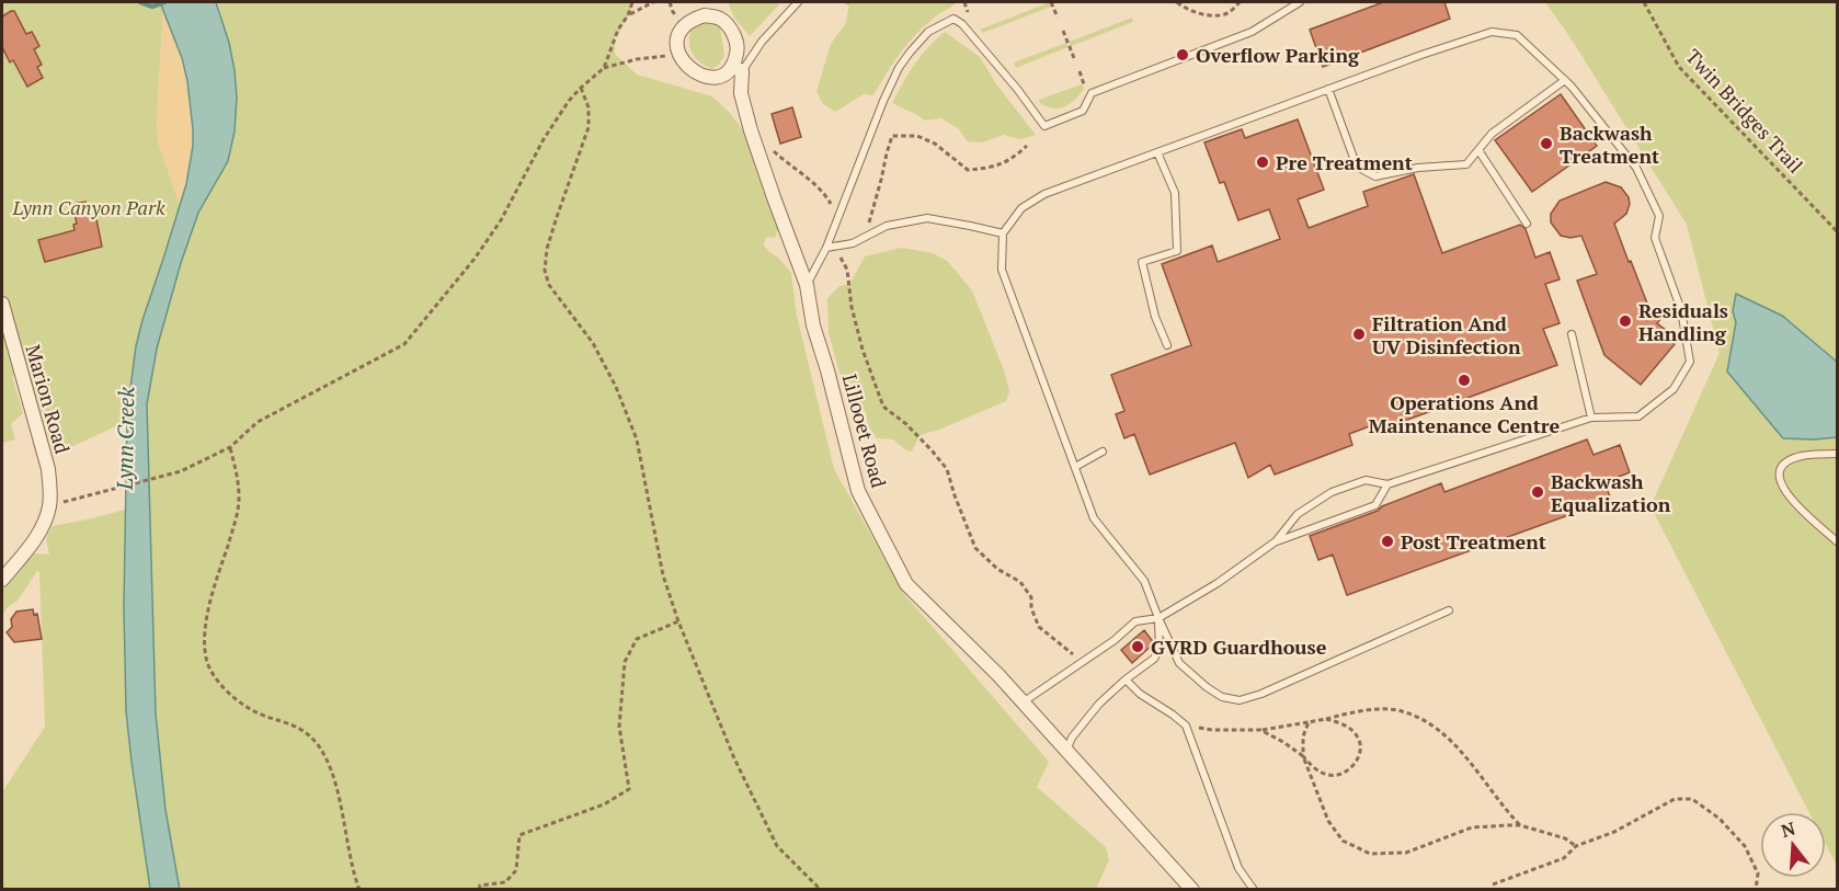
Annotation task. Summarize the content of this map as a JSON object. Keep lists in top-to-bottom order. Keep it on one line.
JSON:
{"streets":{"street":["Marion Road","Lillooet Road"],"path":["Twin Bridges Trail"]},"water":["Lynn Creek"],"parks":["Lynn Canyon Park"],"places":["Overflow Parking","Backwash Treatment","Pre Treatment","Residuals Handling","Filtration And UV Disinfection","Operations And Maintenance Centre","Backwash Equalization","Post Treatment","GVRD Guardhouse"],"north":"top"}
